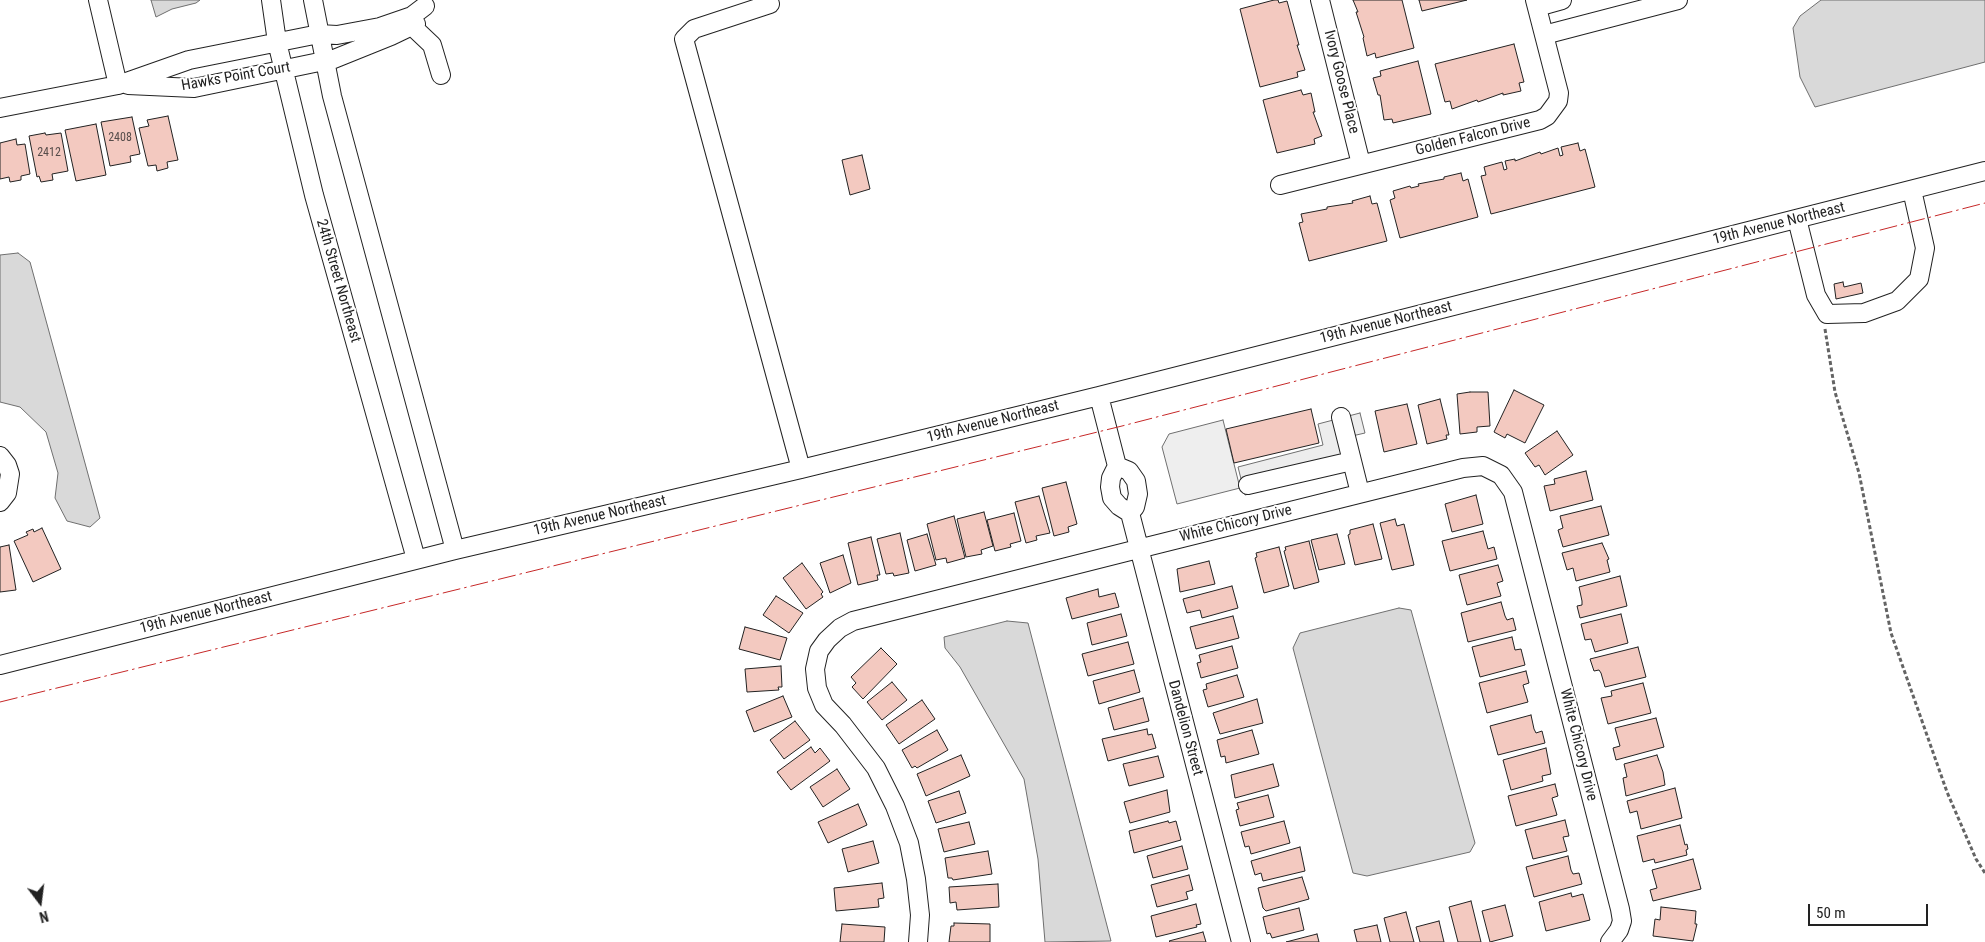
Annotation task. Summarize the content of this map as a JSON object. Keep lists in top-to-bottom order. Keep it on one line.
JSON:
{"streets":{"street":["Hawks Point Court","Ivory Goose Place","Golden Falcon Drive","19th Avenue Northeast","24th Street Northeast","White Chicory Drive","Dandelion Street"]},"crossings":[["Hawks Point Court","24th Street Northeast"],["Ivory Goose Place","Golden Falcon Drive"],["19th Avenue Northeast","24th Street Northeast"],["White Chicory Drive","Dandelion Street"]],"house_numbers":["2408","2412"],"scale_bar":"50 m","north":"bottom"}
